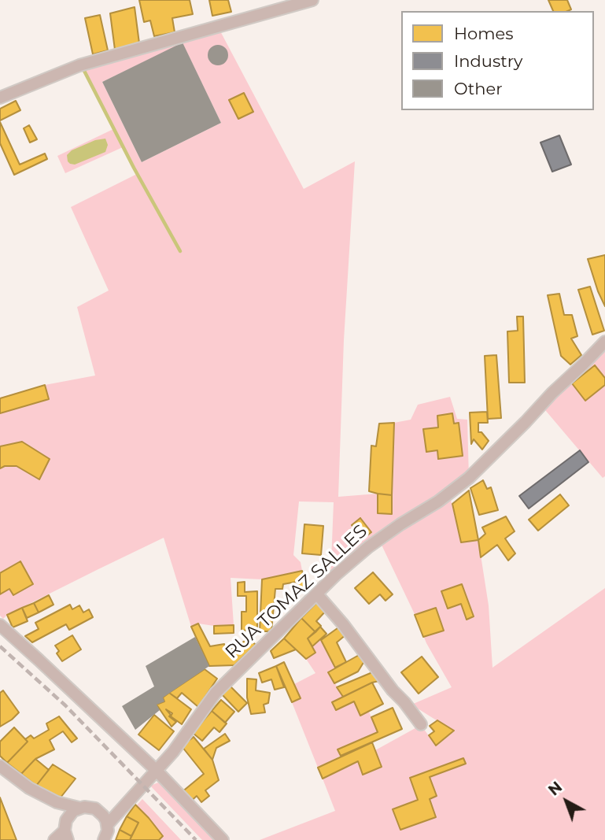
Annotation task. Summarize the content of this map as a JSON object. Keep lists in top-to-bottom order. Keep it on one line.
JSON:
{"streets":{"street":["RUA TOMAZ SALLES"]},"legend":["Homes","Industry","Other"],"north":"top left"}
